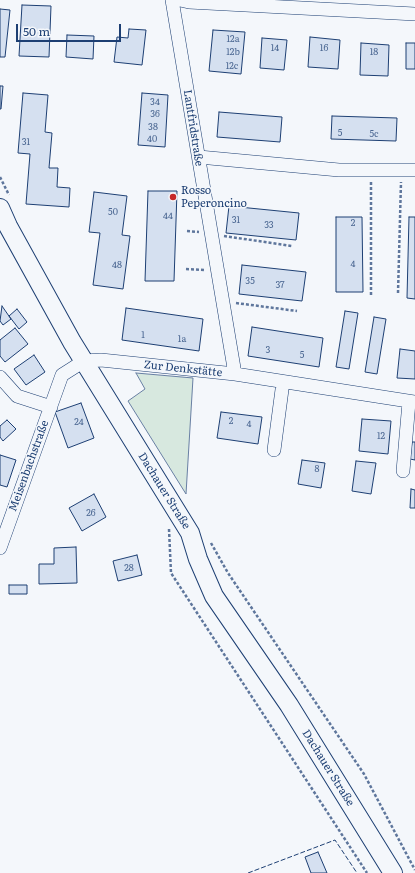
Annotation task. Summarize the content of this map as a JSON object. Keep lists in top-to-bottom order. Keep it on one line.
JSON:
{"streets":{"street":["Lantfridstraße","Zur Denkstätte","Meisenbachstraße","Dachauer Straße"]},"crossings":[["Lantfridstraße","Zur Denkstätte"],["Zur Denkstätte","Meisenbachstraße"],["Zur Denkstätte","Dachauer Straße"],["Meisenbachstraße","Dachauer Straße"]],"places":["Rosso Peperoncino"],"house_numbers":["12a","14","16","12b","18","12c","34","36","38","5","5c","40","31","50","44","31","2","33","4","48","35","37","1","1a","3","5","2","24","4","12","8","26","28"],"scale_bar":"50 m"}
